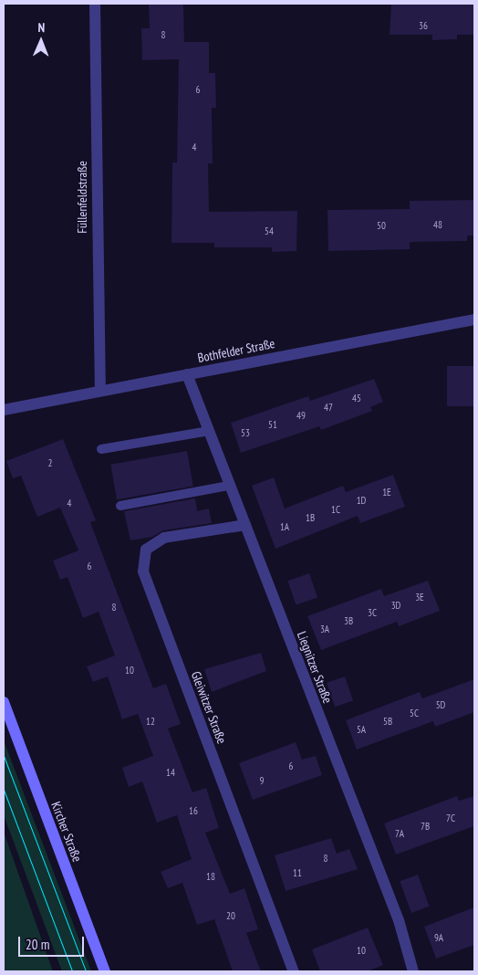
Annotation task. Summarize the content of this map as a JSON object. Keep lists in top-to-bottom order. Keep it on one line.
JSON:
{"streets":{"main road":["Kircher Straße"],"street":["Füllenfeldstraße","Bothfelder Straße","Liegnitzer Straße","Gleiwitzer Straße"]},"crossings":[["Füllenfeldstraße","Bothfelder Straße"],["Bothfelder Straße","Liegnitzer Straße"],["Liegnitzer Straße","Gleiwitzer Straße"]],"house_numbers":["36","8","6","4","48","50","54","45","47","49","51","53","2","1E","1D","4","1C","1B","1A","6","3E","3D","8","3C","3B","3A","10","5D","5C","12","5B","5A","6","14","9","16","7C","7B","7A","8","11","18","20","9A","10"],"scale_bar":"20 m","north":"top"}
